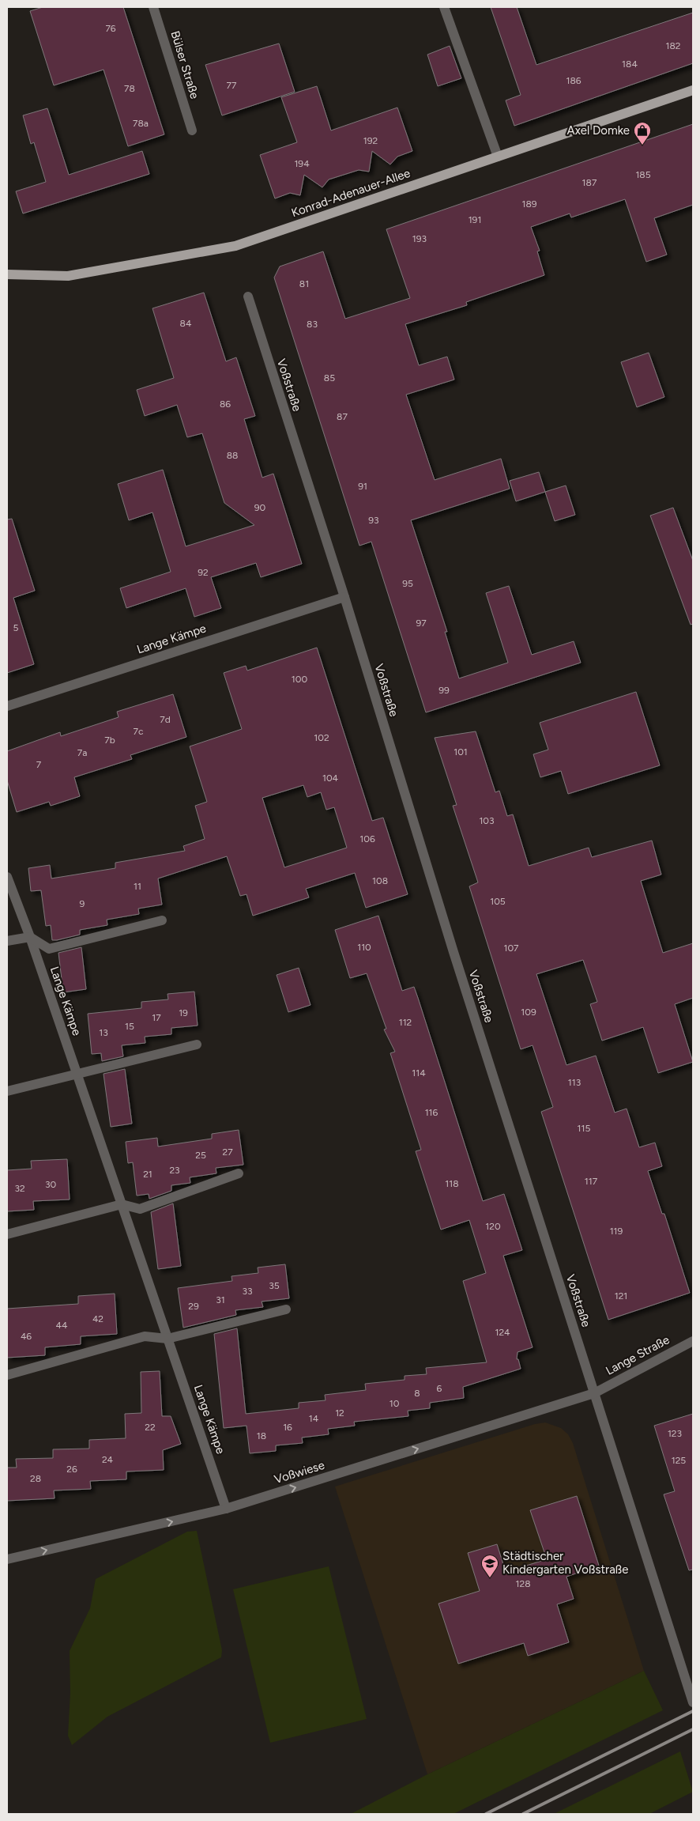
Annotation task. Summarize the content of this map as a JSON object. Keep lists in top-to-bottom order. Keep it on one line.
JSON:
{"streets":{"main road":["Konrad-Adenauer-Allee"],"street":["Bülser Straße","Voßstraße","Lange Kämpe","Lange Straße","Voßwiese"]},"crossings":[["Voßstraße","Lange Kämpe"],["Voßstraße","Lange Straße"],["Voßstraße","Voßwiese"],["Lange Kämpe","Voßwiese"],["Lange Straße","Voßwiese"]],"one_way":["Voßwiese"],"places":{"shop":["Axel Domke"],"school or university":["Städtischer Kindergarten Voßstraße"]},"house_numbers":["76","182","184","186","77","78","78a","192","194","185","187","189","191","193","81","84","83","85","86","87","88","91","90","93","92","95","97","5","100","99","7d","7c","102","7b","101","7a","7","104","103","106","108","11","105","9","110","107","109","19","17","112","15","13","114","113","116","115","27","25","23","21","117","118","30","32","120","119","35","33","121","31","29","42","44","124","46","6","8","10","12","14","22","16","123","18","24","125","26","28","128"]}
